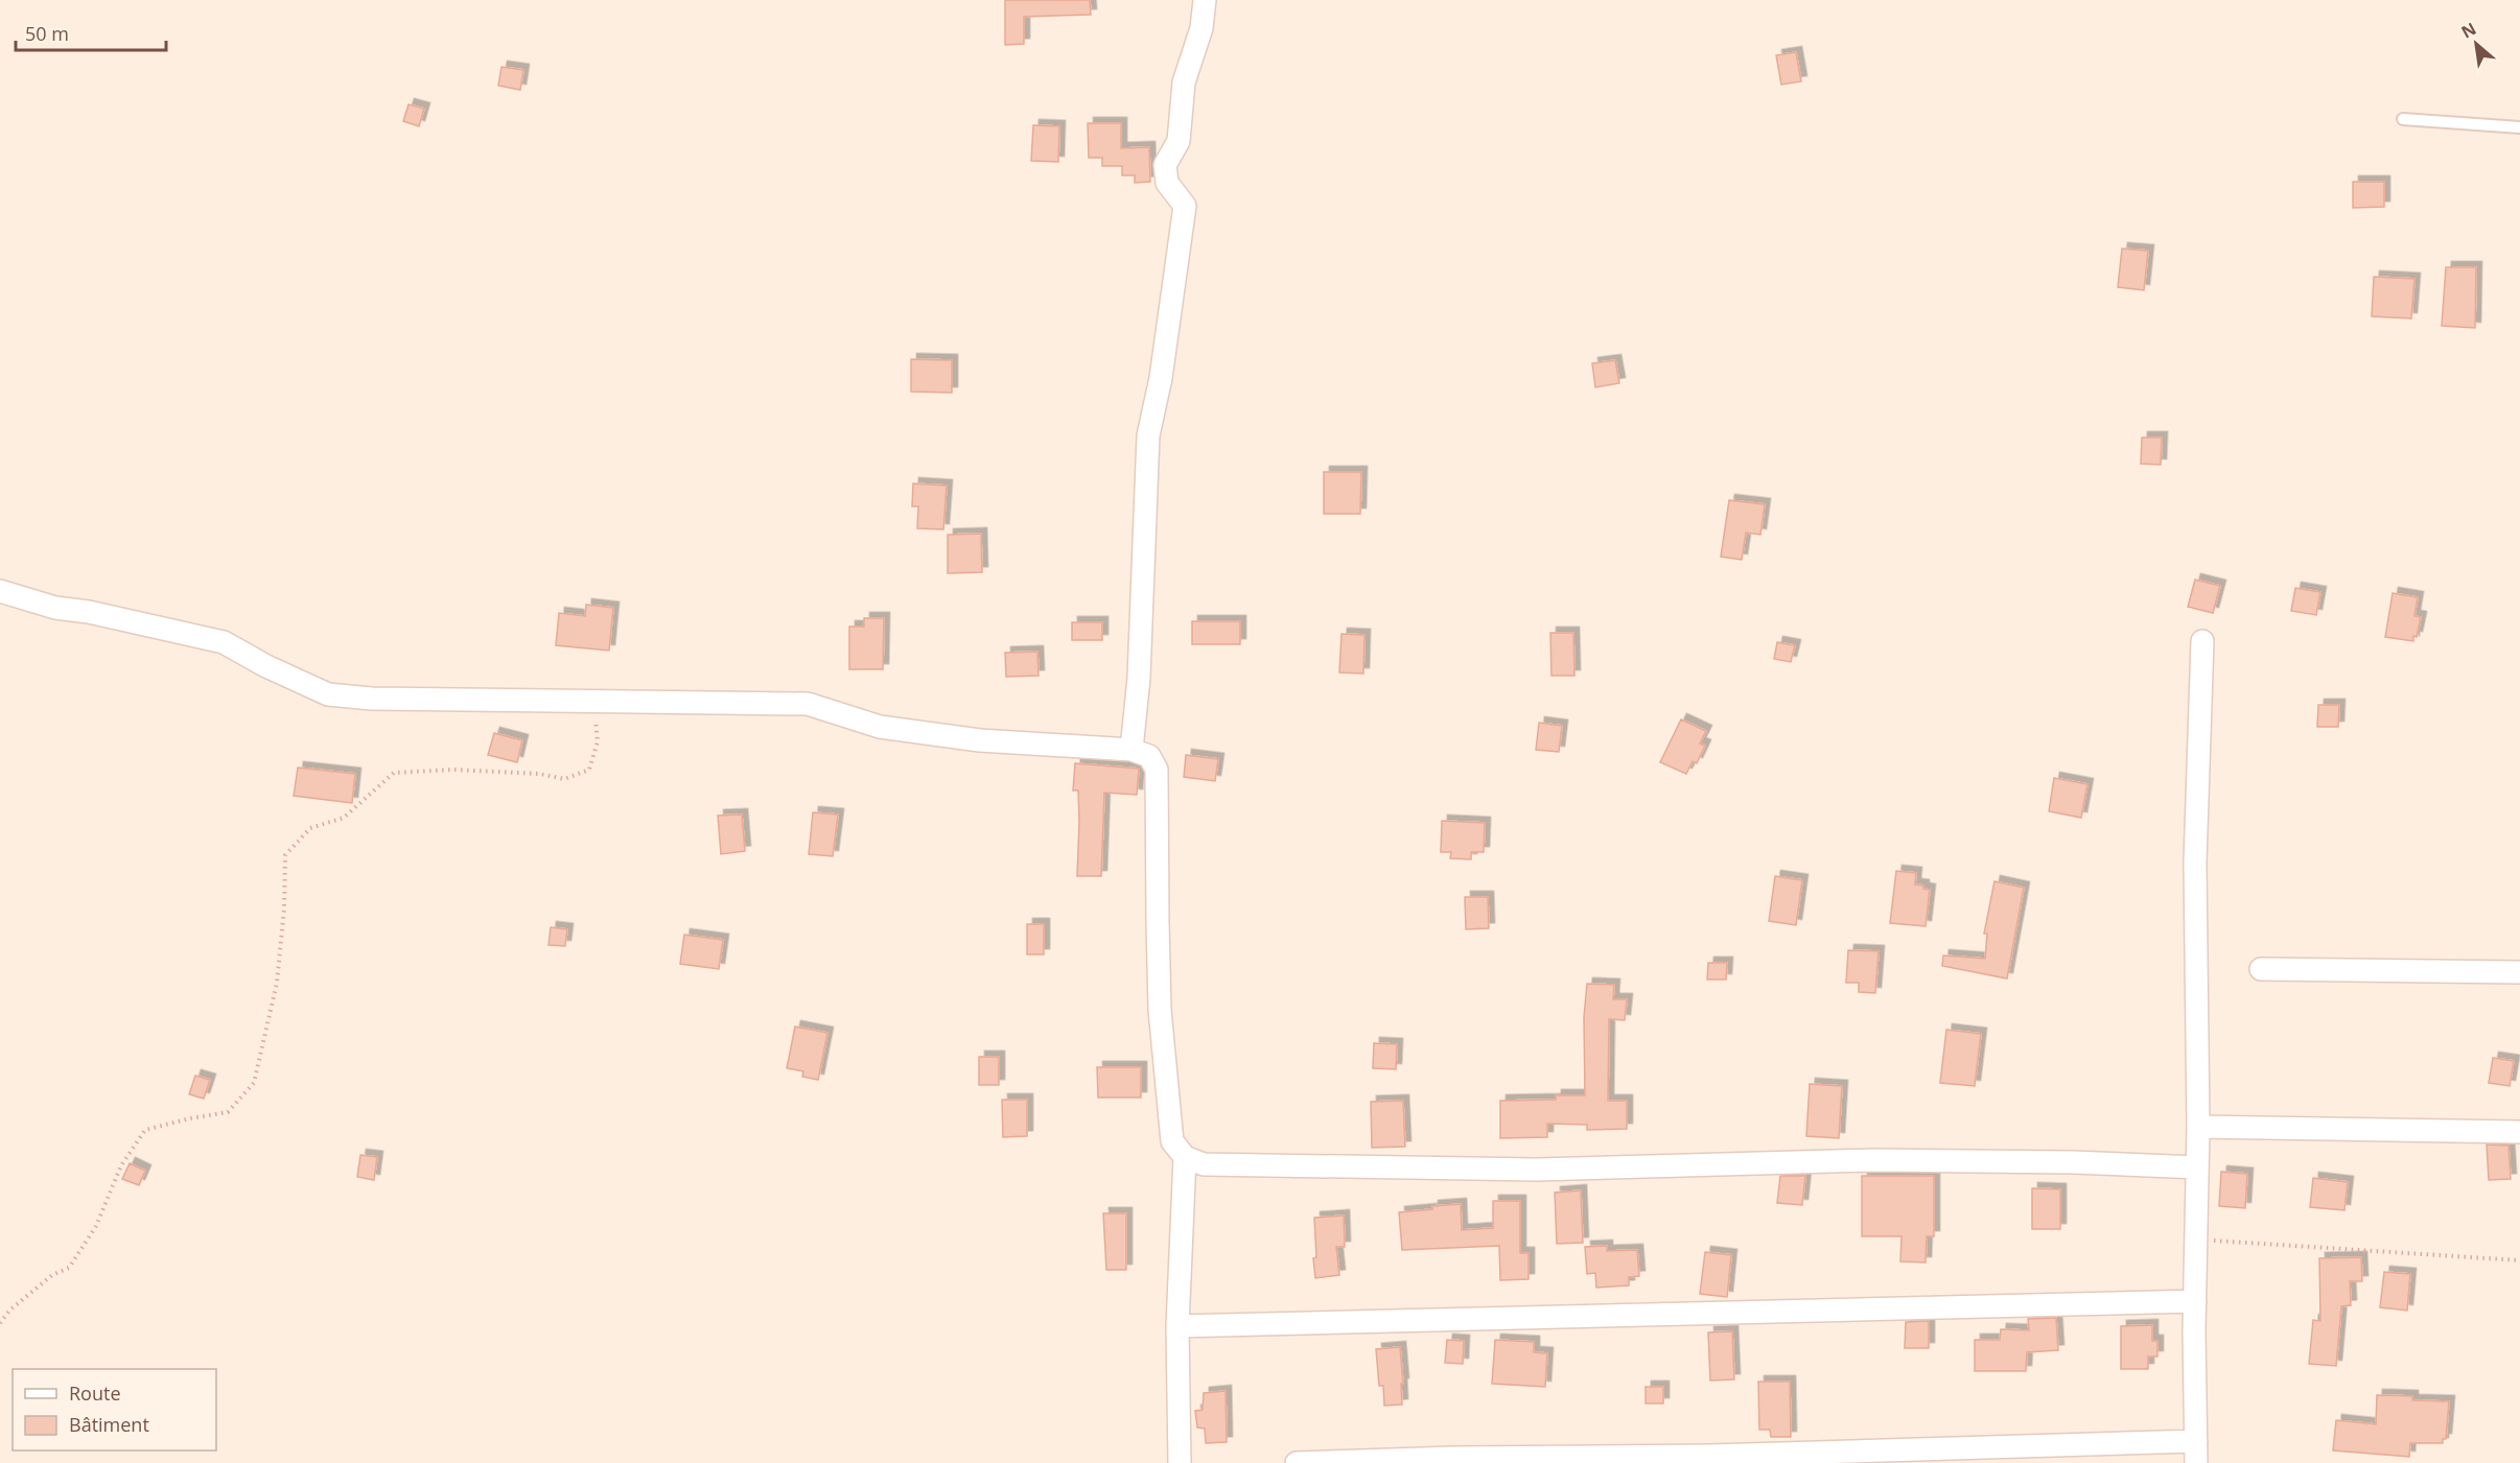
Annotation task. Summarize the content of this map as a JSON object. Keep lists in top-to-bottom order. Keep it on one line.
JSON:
{"legend":["Route","Bâtiment"],"scale_bar":"50 m","north":"top left"}
